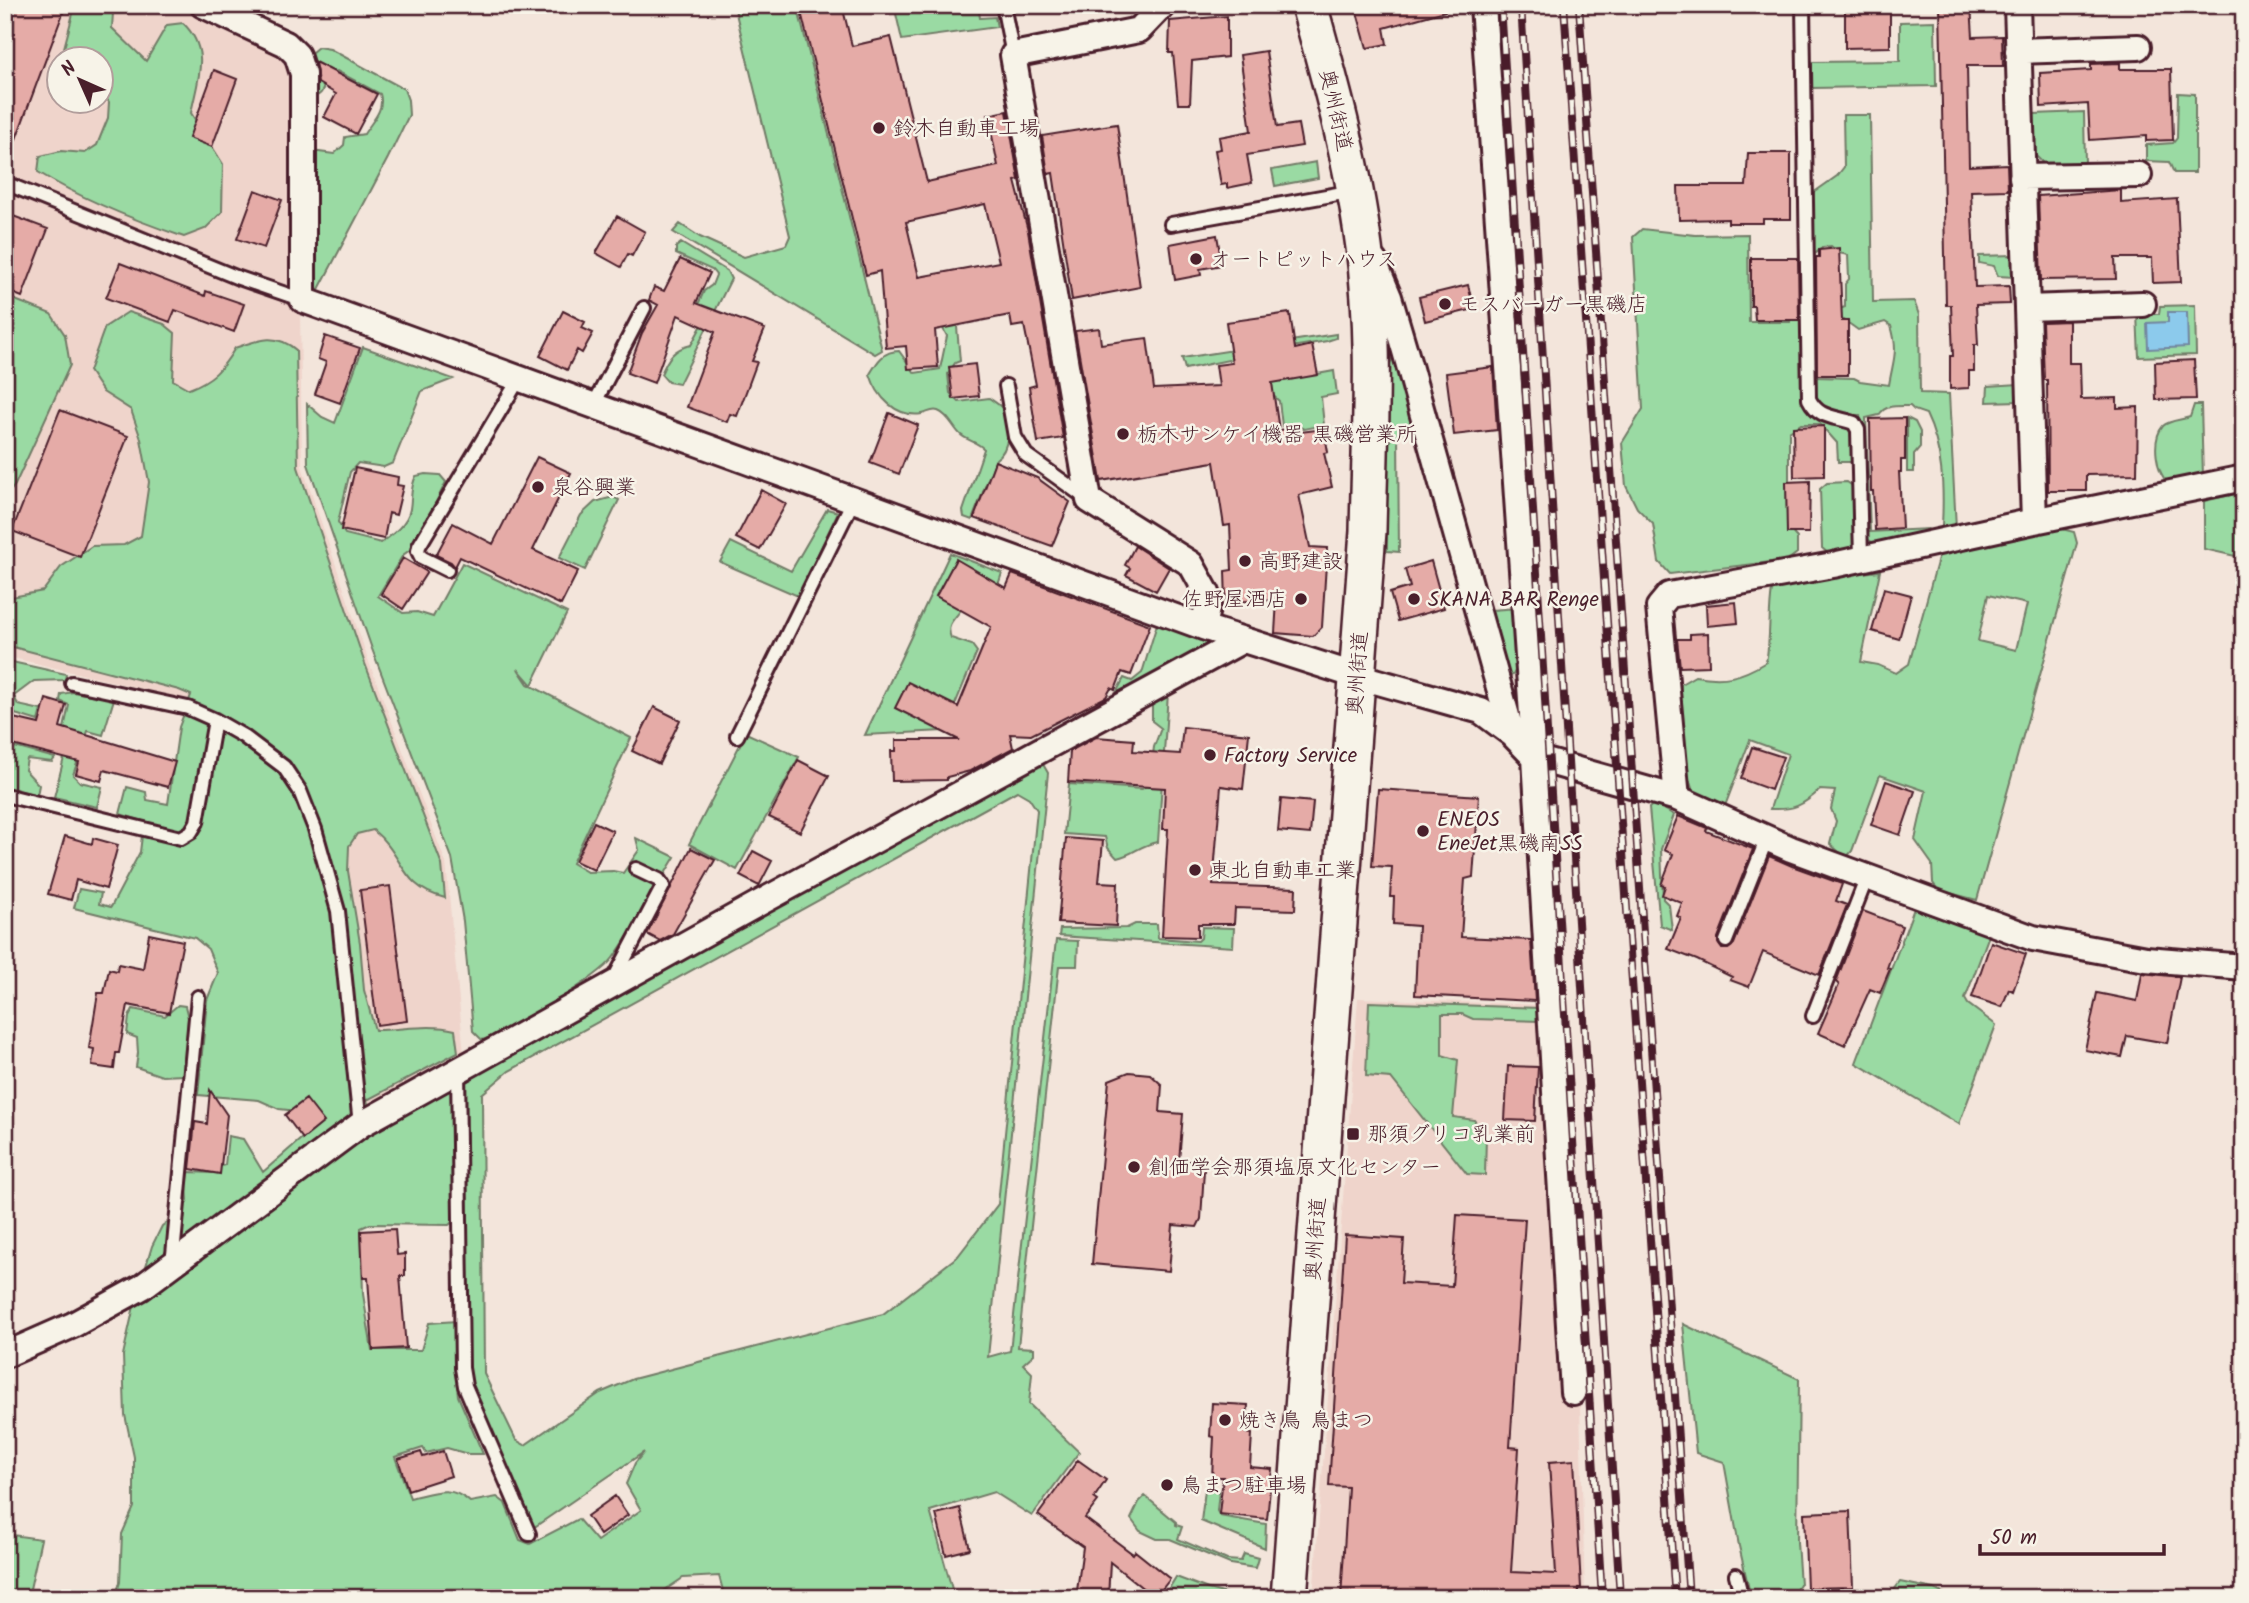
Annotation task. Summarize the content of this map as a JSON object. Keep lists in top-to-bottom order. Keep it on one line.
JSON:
{"streets":{"main road":["奥州街道"]},"places":{"other":["鈴木自動車工場","オートピットハウス","モスバーガー黒磯店","栃木サンケイ機器 黒磯営業所","泉谷興業","高野建設","佐野屋酒店","SKANA BAR Renge","Factory Service","ENEOS EneJet黒磯南SS","東北自動車工業","創価学会那須塩原文化センター","焼き鳥 鳥まつ","鳥まつ駐車場"],"transit":["那須グリコ乳業前"]},"scale_bar":"50 m","north":"top left"}
